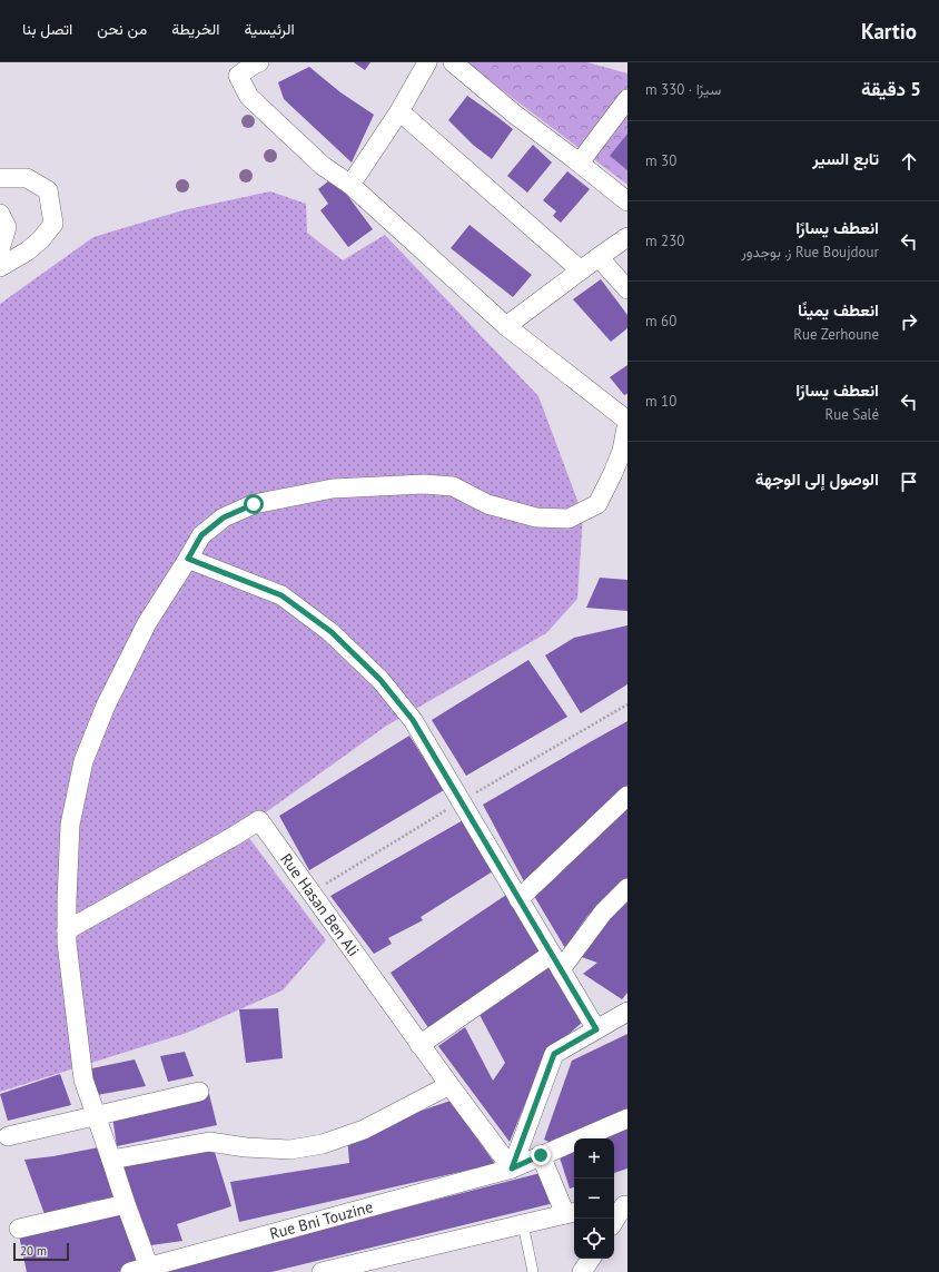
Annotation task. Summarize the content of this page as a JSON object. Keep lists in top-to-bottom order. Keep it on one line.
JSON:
{"streets":{"street":["Rue Hasan Ben Ali","Rue Bni Touzine"]},"crossings":[["Rue Hasan Ben Ali","Rue Bni Touzine"]],"scale_bar":"20 m","page":{"header":"Kartio","nav":["الرئيسية","الخريطة","من نحن","اتصل بنا"],"heading":["5 دقيقة","سيرًا · 330 m"],"list":[["تابع السير","30 m"],["انعطف يسارًا","Rue Boujdour ز. بوجدور","230 m"],["انعطف يمينًا","Rue Zerhoune","60 m"],["انعطف يسارًا","Rue Salé","10 m"],"الوصول إلى الوجهة"],"map_buttons":["+","−"],"scale":"20 m"}}
